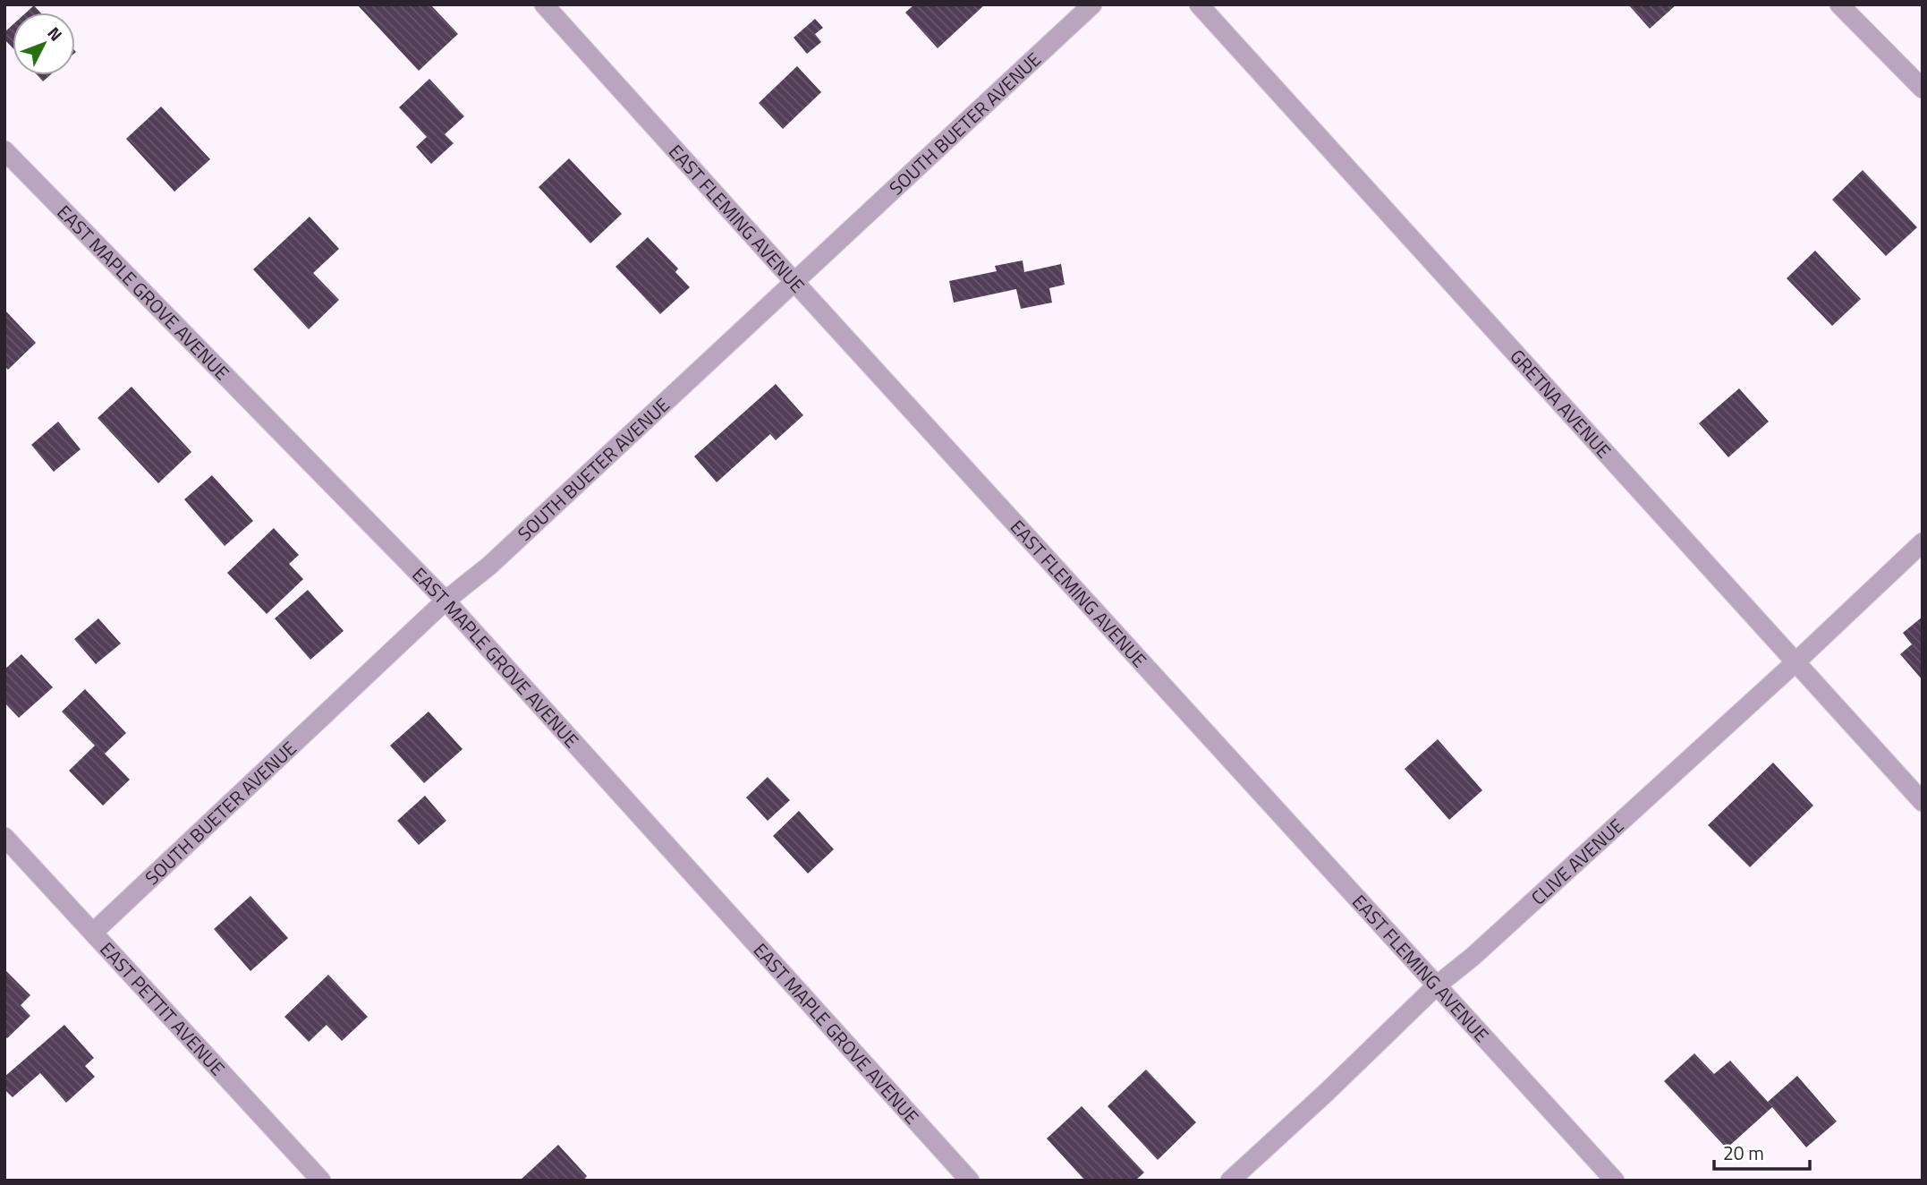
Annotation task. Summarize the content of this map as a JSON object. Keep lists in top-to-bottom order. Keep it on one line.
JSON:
{"streets":{"street":["SOUTH BUETER AVENUE","EAST FLEMING AVENUE","EAST MAPLE GROVE AVENUE","GRETNA AVENUE","CLIVE AVENUE","EAST PETTIT AVENUE"]},"crossings":[["SOUTH BUETER AVENUE","EAST FLEMING AVENUE"],["SOUTH BUETER AVENUE","EAST MAPLE GROVE AVENUE"],["SOUTH BUETER AVENUE","EAST PETTIT AVENUE"],["EAST FLEMING AVENUE","CLIVE AVENUE"],["GRETNA AVENUE","CLIVE AVENUE"]],"scale_bar":"20 m","north":"top right"}
